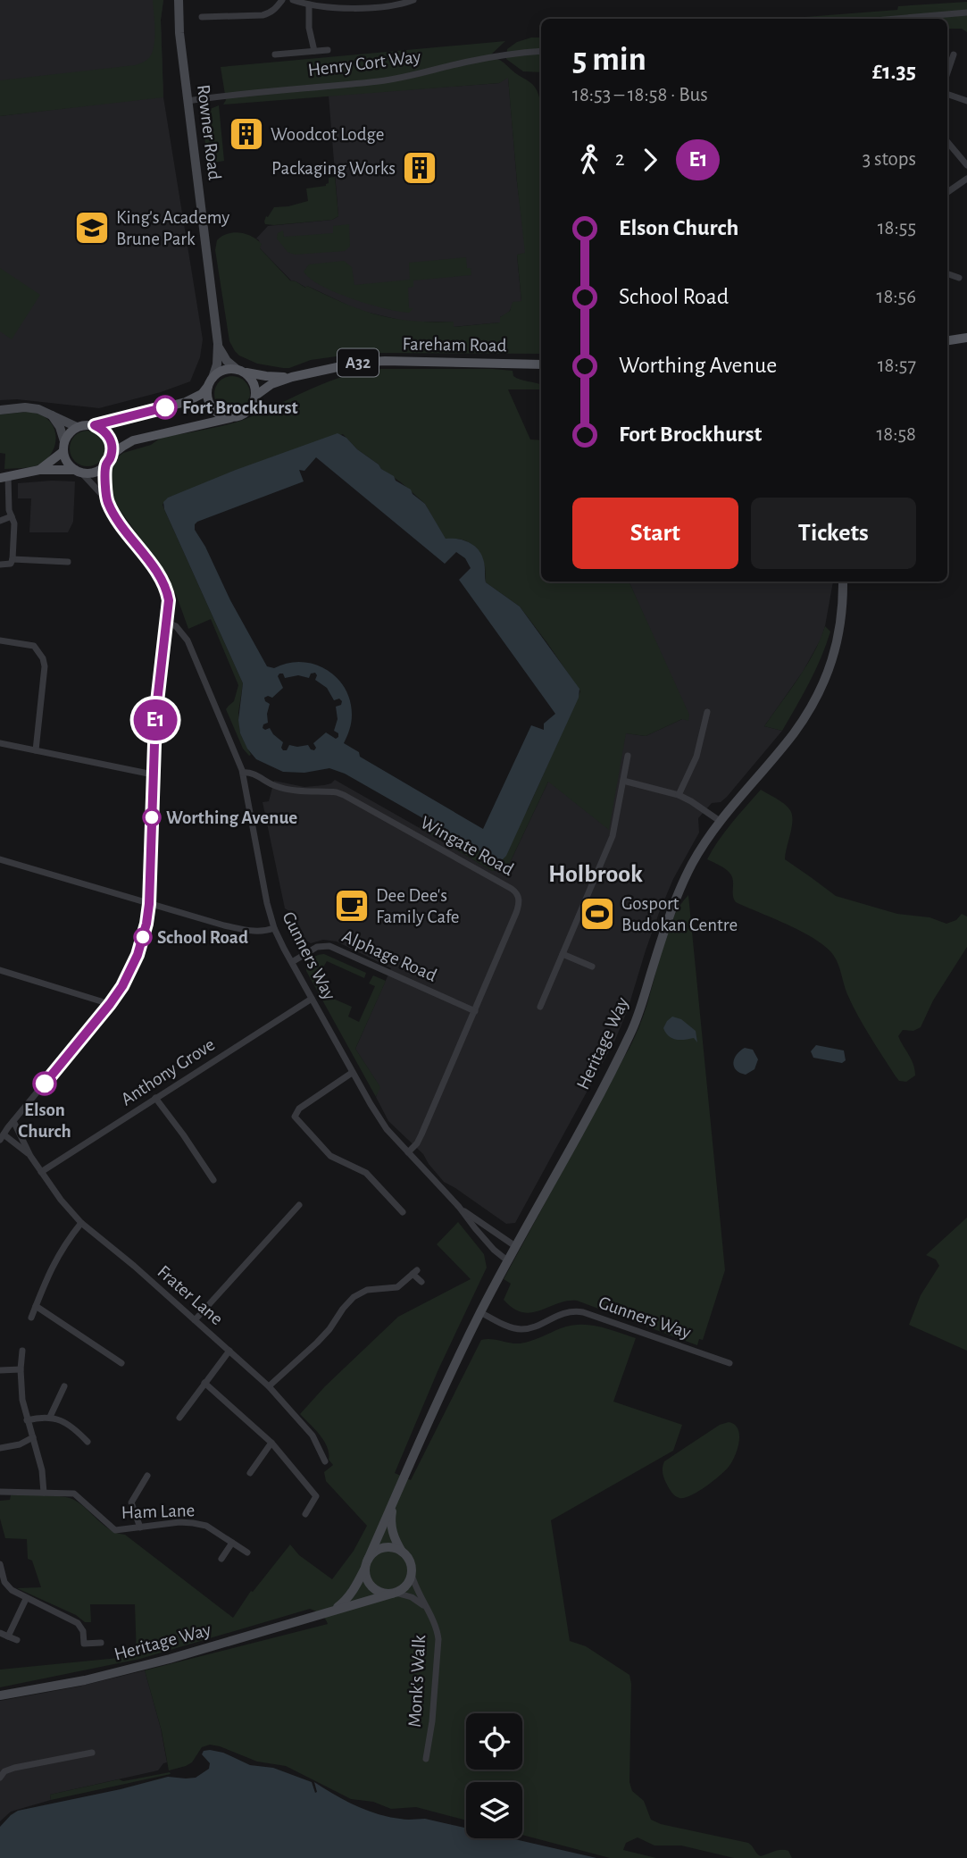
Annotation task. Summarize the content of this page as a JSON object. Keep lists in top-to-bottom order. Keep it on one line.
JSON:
{"streets":{"main road":["Fareham Road","A32"],"street":["Henry Cort Way","Rowner Road","Wingate Road","Gunners Way","Alphage Road","Heritage Way","Anthony Grove","Frater Lane","Ham Lane","Monk's Walk"]},"crossings":[["Henry Cort Way","Rowner Road"],["Rowner Road","Fareham Road"],["Wingate Road","Gunners Way"],["Wingate Road","Alphage Road"],["Gunners Way","Alphage Road"],["Gunners Way","Heritage Way"],["Gunners Way","Anthony Grove"],["Heritage Way","Monk's Walk"],["Anthony Grove","Frater Lane"]],"districts":["Holbrook"],"places":{"building":["Woodcot Lodge","Packaging Works"],"school or university":["King's Academy Brune Park"],"other":["Fort Brockhurst","Worthing Avenue","School Road","Elson Church"],"cafe":["Dee Dee's Family Cafe"],"sports":["Gosport Budokan Centre"]},"lines":["bus line E1"],"page":{"on_map":"E1","heading":["5 min","18:53 – 18:58 · Bus","£1.35"],"legs":["2","E1","3 stops"],"list":[{"name":"Elson Church","value":"18:55"},{"name":"School Road","value":"18:56"},{"name":"Worthing Avenue","value":"18:57"},{"name":"Fort Brockhurst","value":"18:58"}],"buttons":["Start","Tickets"]}}
